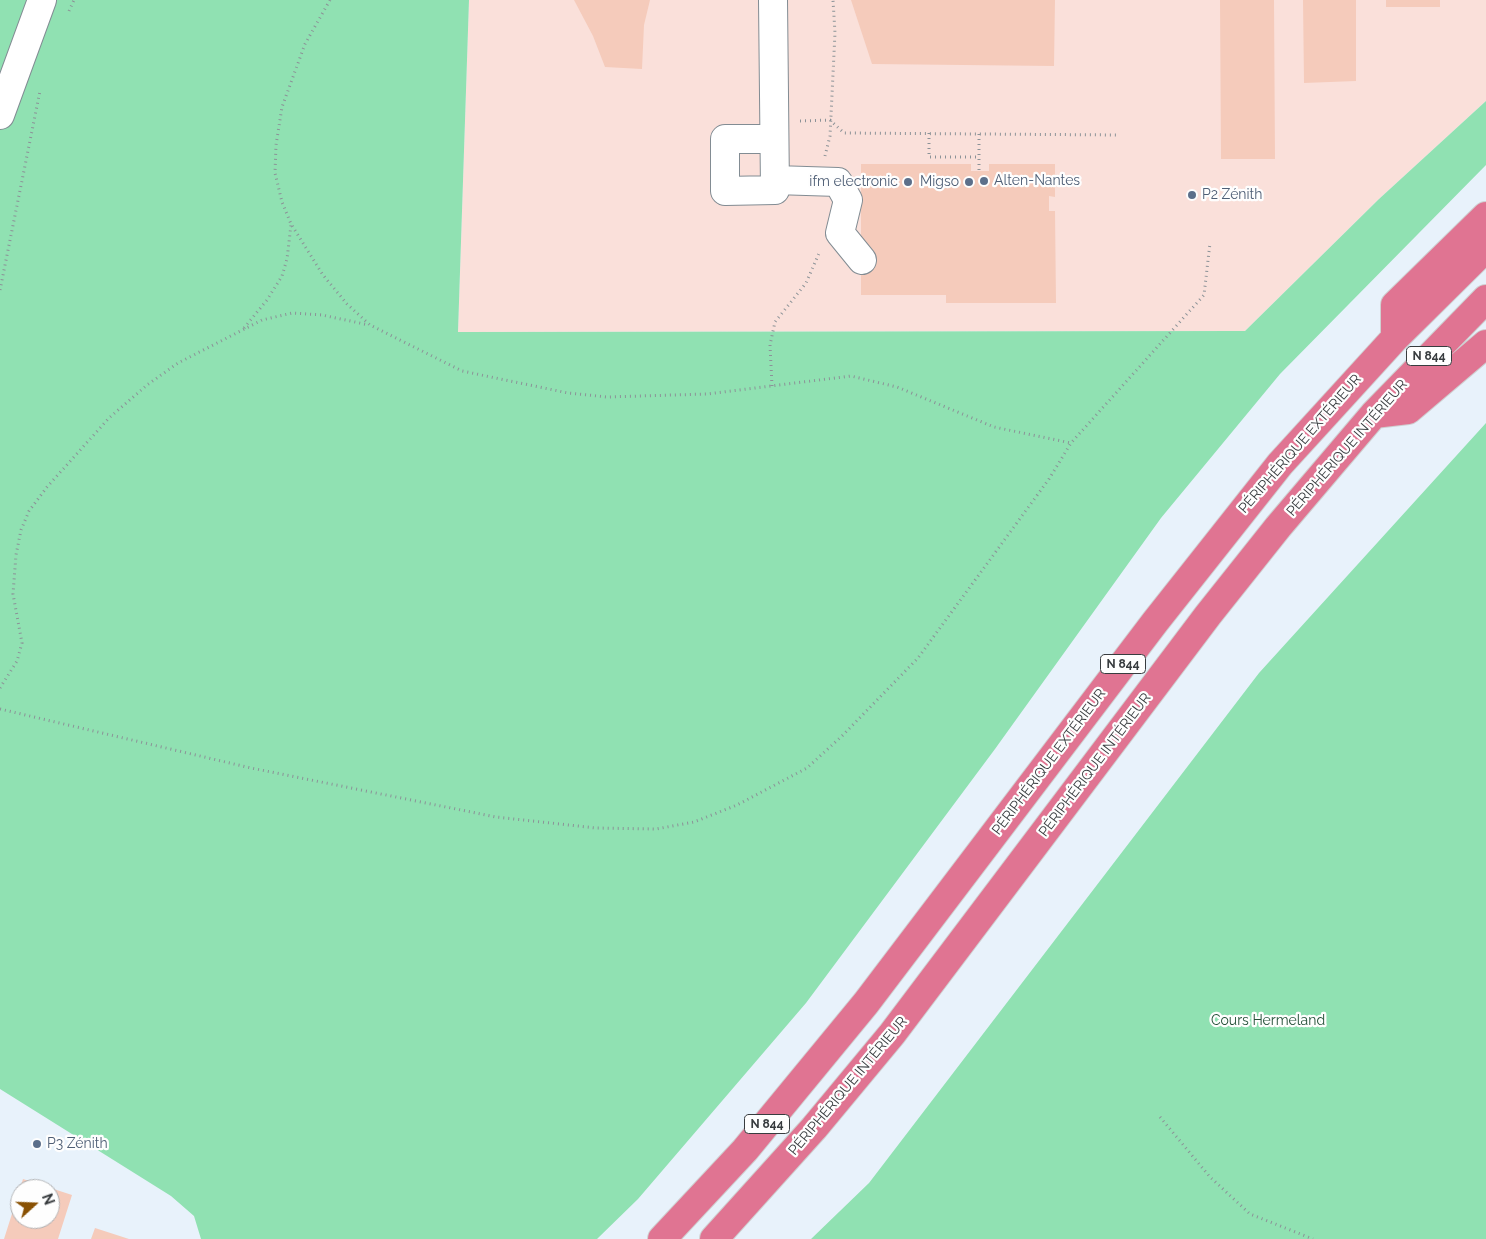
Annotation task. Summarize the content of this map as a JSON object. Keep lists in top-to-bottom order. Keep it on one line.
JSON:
{"streets":{"highway":["N 844","PÉRIPHÉRIQUE EXTÉRIEUR","PÉRIPHÉRIQUE INTÉRIEUR"]},"parks":["Cours Hermeland"],"places":["Alten-Nantes","ifm electronic","Migso","P2 Zénith","P3 Zénith"],"north":"right"}
